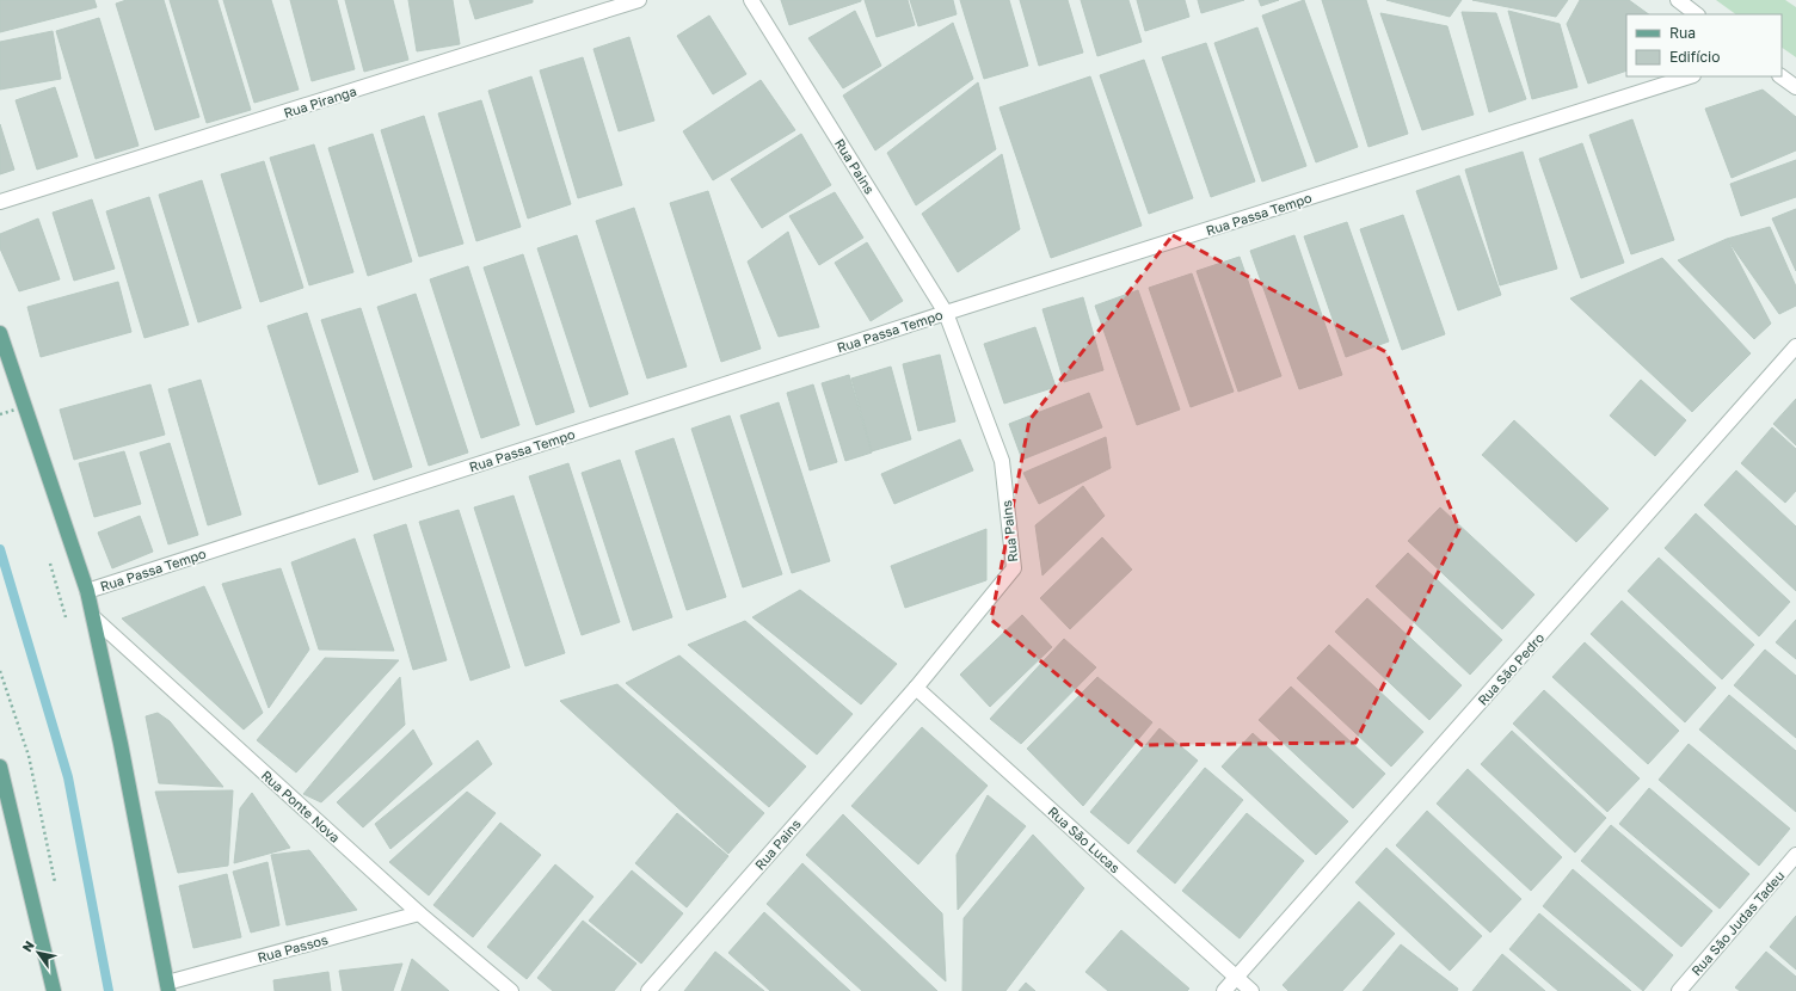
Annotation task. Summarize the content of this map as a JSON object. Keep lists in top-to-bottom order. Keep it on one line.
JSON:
{"streets":{"street":["Rua Piranga","Rua Pains","Rua Passa Tempo","Rua São Pedro","Rua Ponte Nova","Rua São Lucas","Rua São Judas Tadeu","Rua Passos"]},"crossings":[["Rua Pains","Rua Passa Tempo"],["Rua Pains","Rua São Lucas"],["Rua São Pedro","Rua São Lucas"],["Rua Ponte Nova","Rua Passos"]],"legend":["Rua","Edifício"],"north":"top left"}
